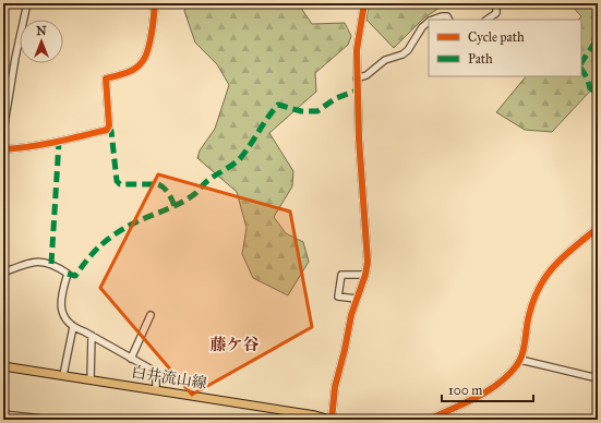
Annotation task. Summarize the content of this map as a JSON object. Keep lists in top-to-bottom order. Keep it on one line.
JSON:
{"streets":{"main road":["白井流山線"]},"districts":["藤ケ谷"],"legend":["Cycle path","Path"],"scale_bar":"100 m","north":"top"}
